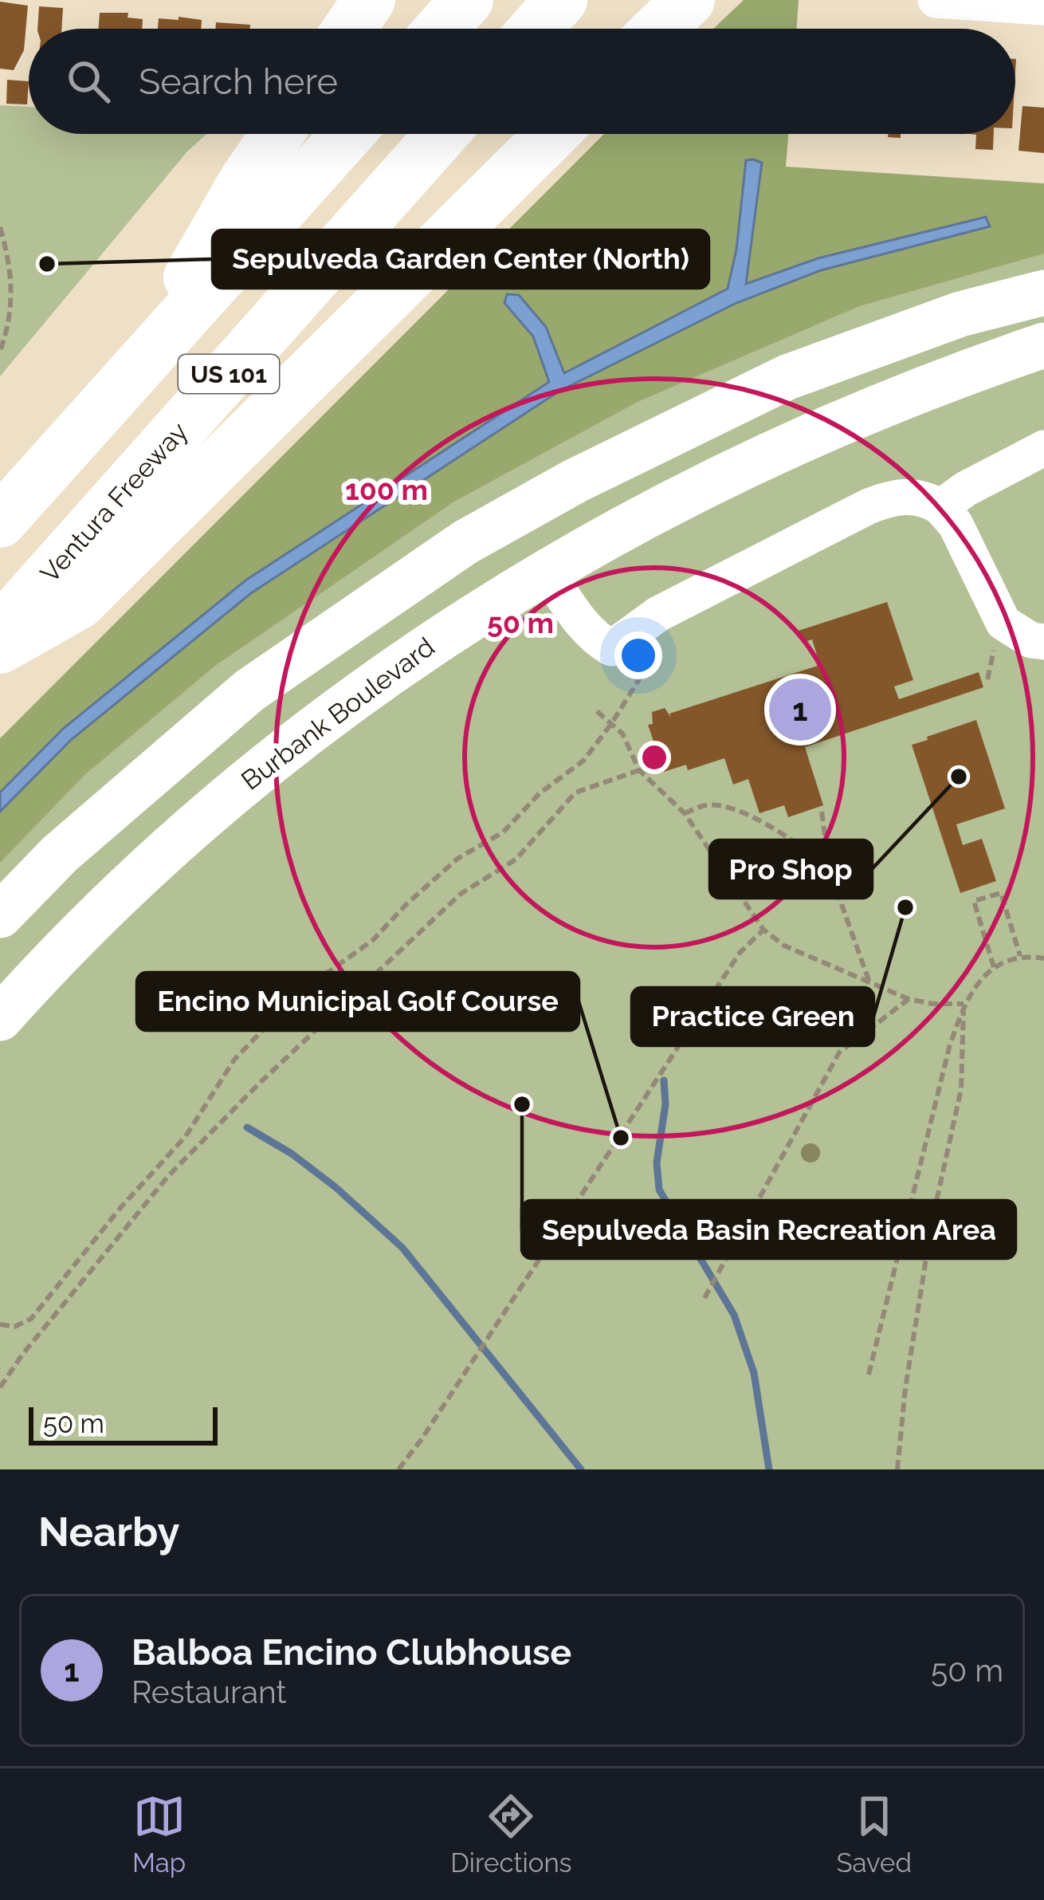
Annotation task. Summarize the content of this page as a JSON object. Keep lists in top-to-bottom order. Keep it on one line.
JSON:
{"streets":{"highway":["US 101","Ventura Freeway"],"main road":["Burbank Boulevard"]},"places":["Sepulveda Garden Center (North)","Pro Shop","Practice Green","Sepulveda Basin Recreation Area","Encino Municipal Golf Course"],"scale_bar":"50 m","page":{"search":"Search here","pins":"1","scale":"50 m","heading":"Nearby","list":[{"mark":"1","name":"Balboa Encino Clubhouse","note":"Restaurant","value":"50 m"}],"nav":["Map","Directions","Saved"]},"rings":["100 m","50 m"]}
